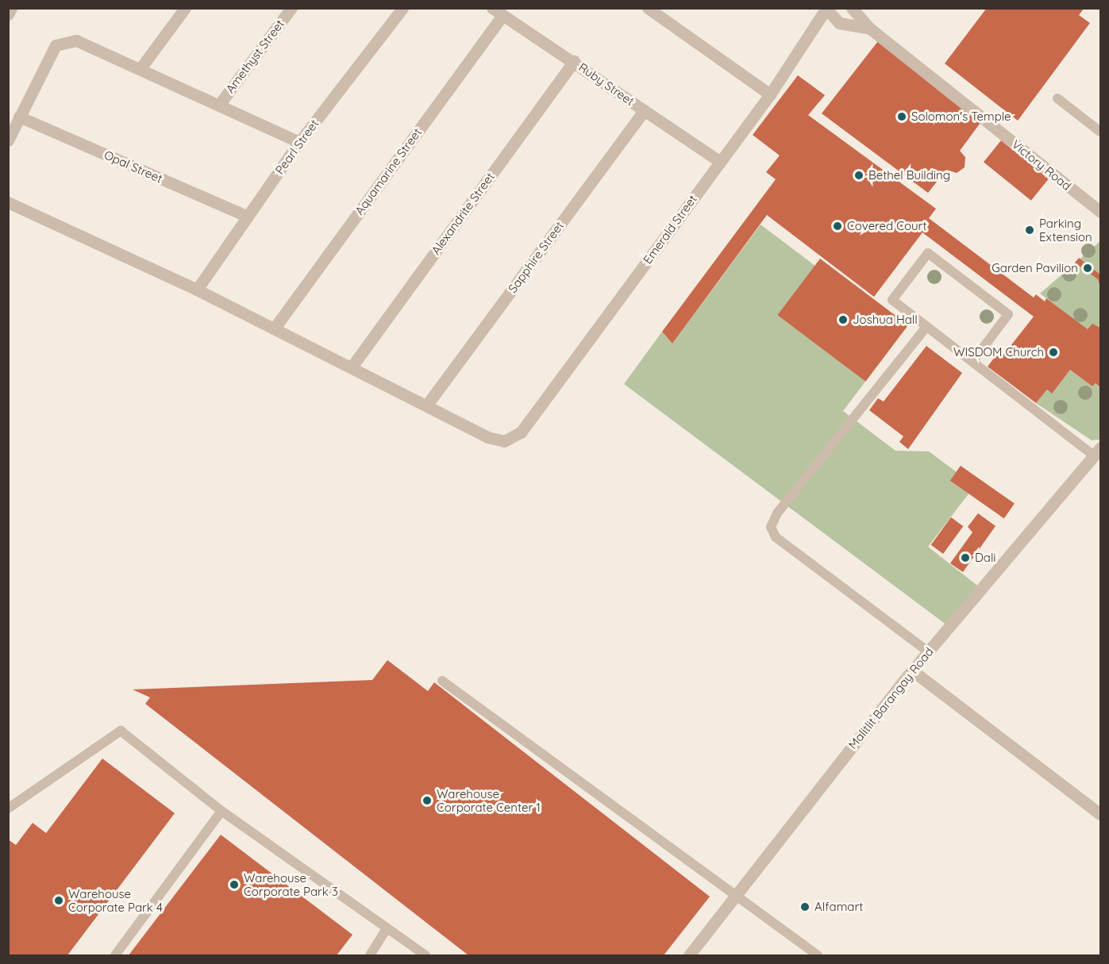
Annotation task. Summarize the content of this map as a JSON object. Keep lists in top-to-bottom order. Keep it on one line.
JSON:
{"streets":{"street":["Amethyst Street","Ruby Street","Pearl Street","Victory Road","Opal Street","Aquamarine Street","Alexandrite Street","Emerald Street","Sapphire Street","Malitlit Barangay Road"]},"crossings":[["Ruby Street","Aquamarine Street"],["Ruby Street","Alexandrite Street"],["Ruby Street","Emerald Street"],["Ruby Street","Sapphire Street"],["Pearl Street","Opal Street"],["Victory Road","Emerald Street"],["Emerald Street","Sapphire Street"]],"places":["Solomon's Temple","Bethel Building","Covered Court","Parking Extension","Garden Pavilion","Joshua Hall","WISDOM Church","Dali","Warehouse Corporate Center 1","Warehouse Corporate Park 3","Warehouse Corporate Park 4","Alfamart"]}
